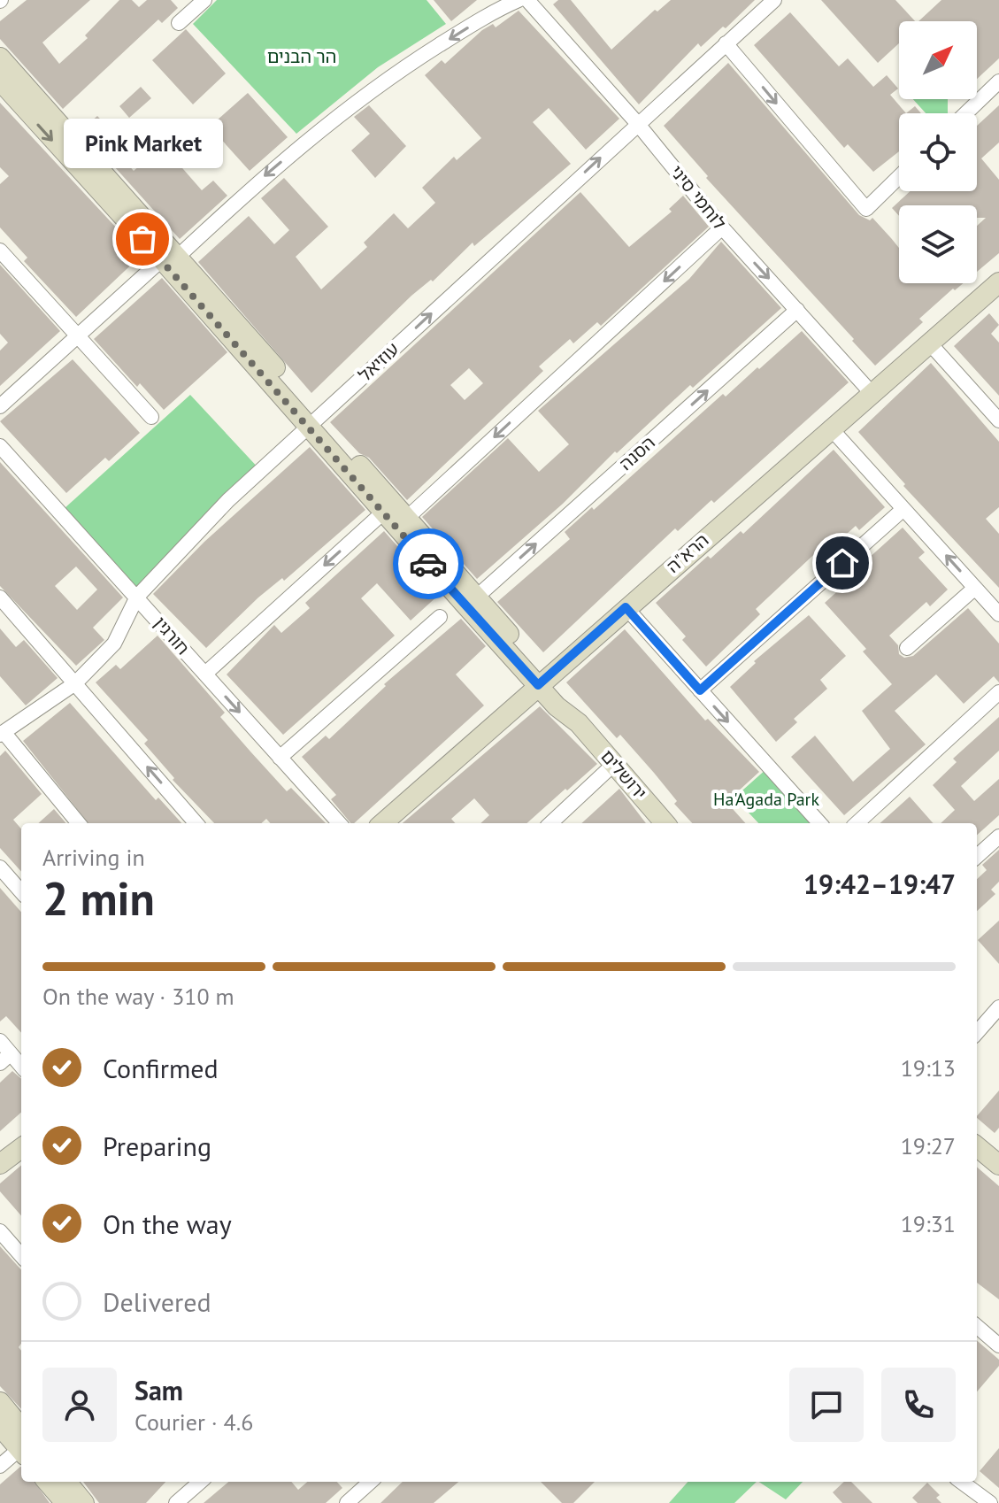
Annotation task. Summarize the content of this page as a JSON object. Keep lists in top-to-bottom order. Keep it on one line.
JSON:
{"streets":{"street":["לוחמי סיני","עוזיאל","הסנה","הרא\"ה","חורגין","ירושלים"]},"crossings":[["לוחמי סיני","עוזיאל"],["לוחמי סיני","הסנה"],["לוחמי סיני","הרא\"ה"],["עוזיאל","חורגין"],["הרא\"ה","ירושלים"]],"one_way":["עוזיאל"],"parks":["הר הבנים","Ha'Agada Park"],"places":["Pink Market"],"north":"top right","page":{"bubble":"Pink Market","heading":["2 min","Arriving in","19:42–19:47"],"panel":["Sam","Courier · 4.6"],"bar":"On the way · 310 m","list":[["Confirmed","19:13"],["Preparing","19:27"],["On the way","19:31"],"Delivered"]}}
